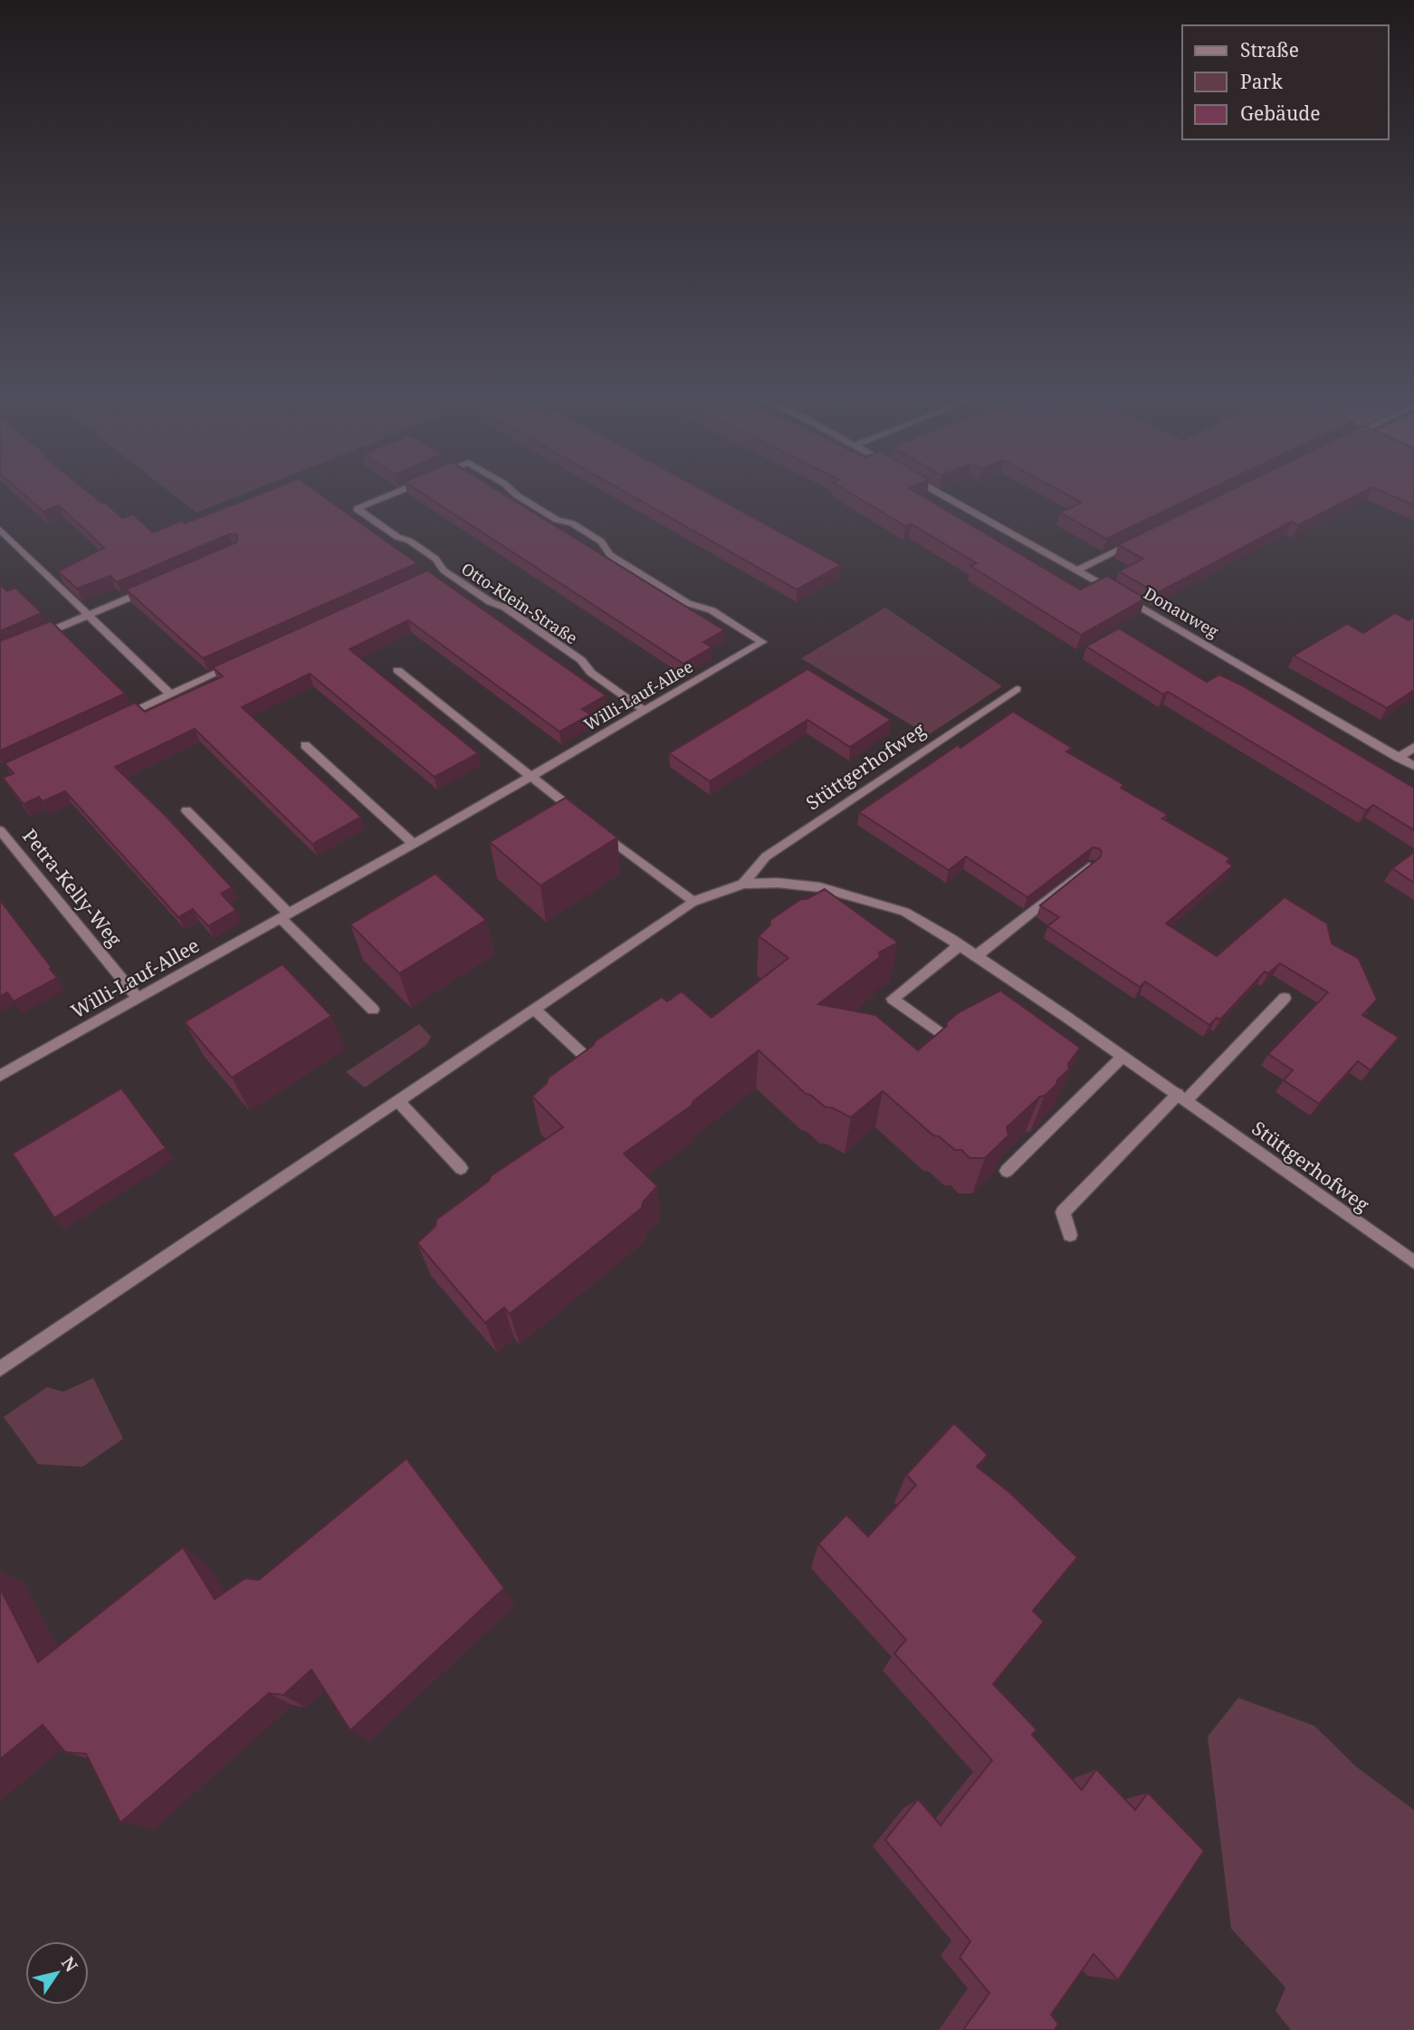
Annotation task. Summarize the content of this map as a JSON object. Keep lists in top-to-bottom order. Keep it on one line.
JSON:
{"streets":{"street":["Otto-Klein-Straße","Donauweg","Willi-Lauf-Allee","Stüttgerhofweg","Petra-Kelly-Weg"]},"crossings":[["Otto-Klein-Straße","Willi-Lauf-Allee"],["Willi-Lauf-Allee","Petra-Kelly-Weg"]],"legend":["Straße","Park","Gebäude"],"north":"top right"}
